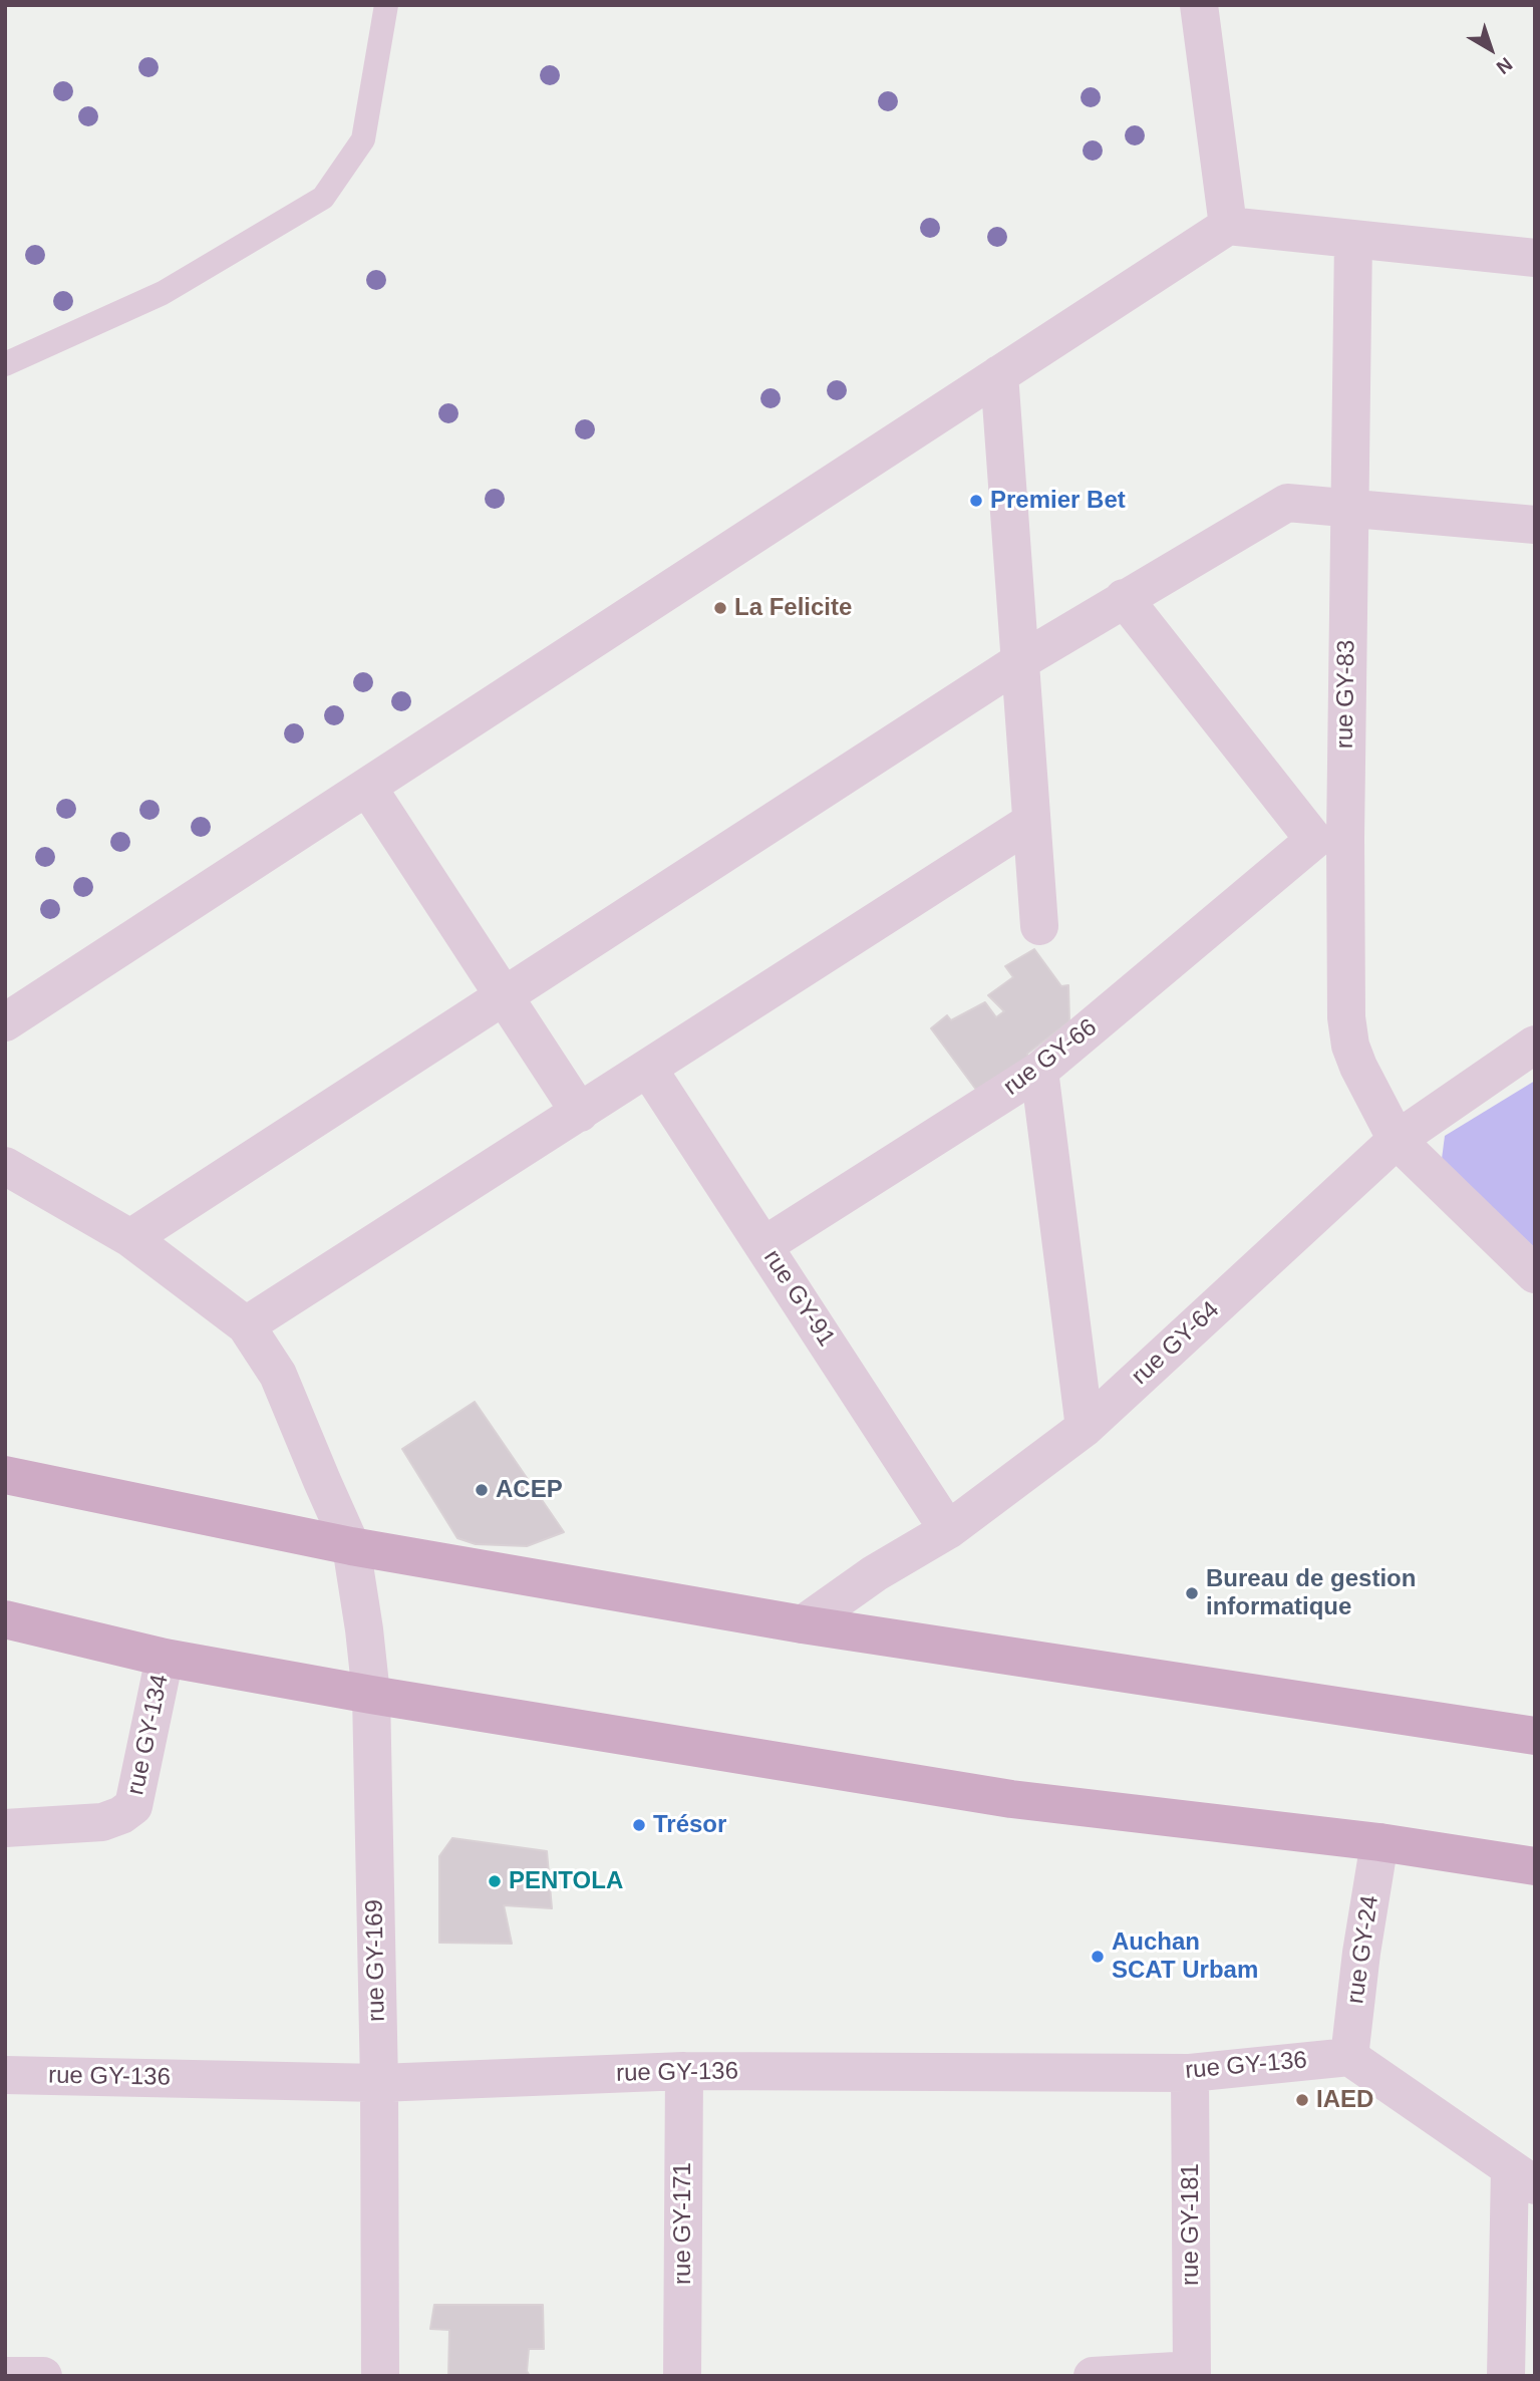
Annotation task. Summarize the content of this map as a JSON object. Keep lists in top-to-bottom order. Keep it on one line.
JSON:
{"streets":{"street":["rue GY-83","rue GY-66","rue GY-91","rue GY-64","rue GY-134","rue GY-24","rue GY-169","rue GY-136","rue GY-171","rue GY-181"]},"crossings":[["rue GY-83","rue GY-66"],["rue GY-83","rue GY-64"],["rue GY-66","rue GY-91"],["rue GY-91","rue GY-64"],["rue GY-24","rue GY-136"],["rue GY-169","rue GY-136"],["rue GY-136","rue GY-171"],["rue GY-136","rue GY-181"]],"places":["Premier Bet","La Felicite","ACEP","Bureau de gestion informatique","Trésor","PENTOLA","Auchan SCAT Urbam","IAED"],"north":"bottom right"}
